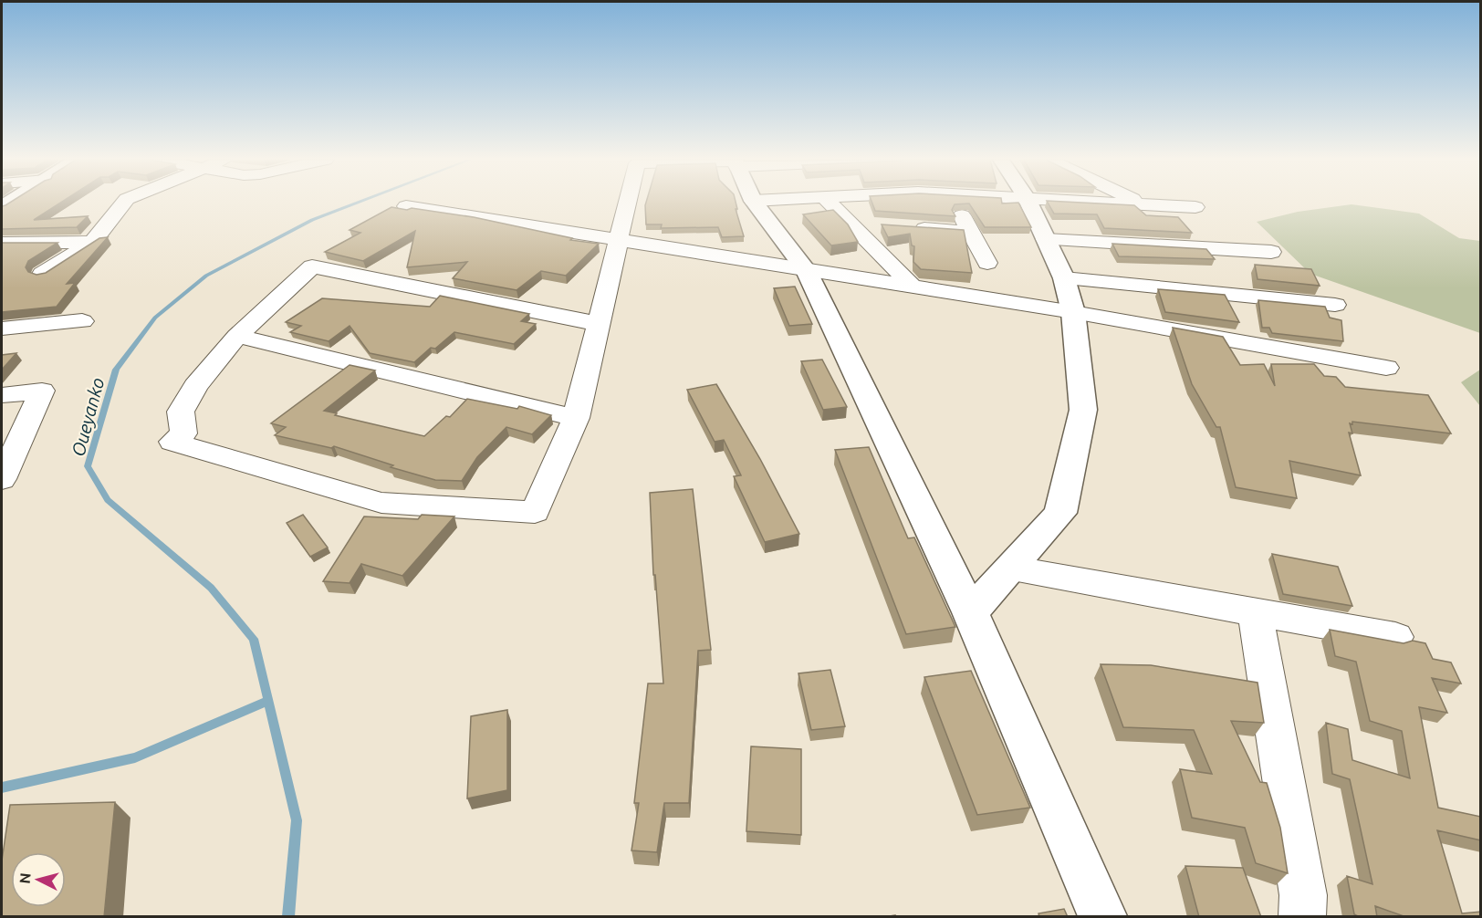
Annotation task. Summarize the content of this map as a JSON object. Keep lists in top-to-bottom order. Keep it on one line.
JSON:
{"water":["Oueyanko"],"north":"left"}
